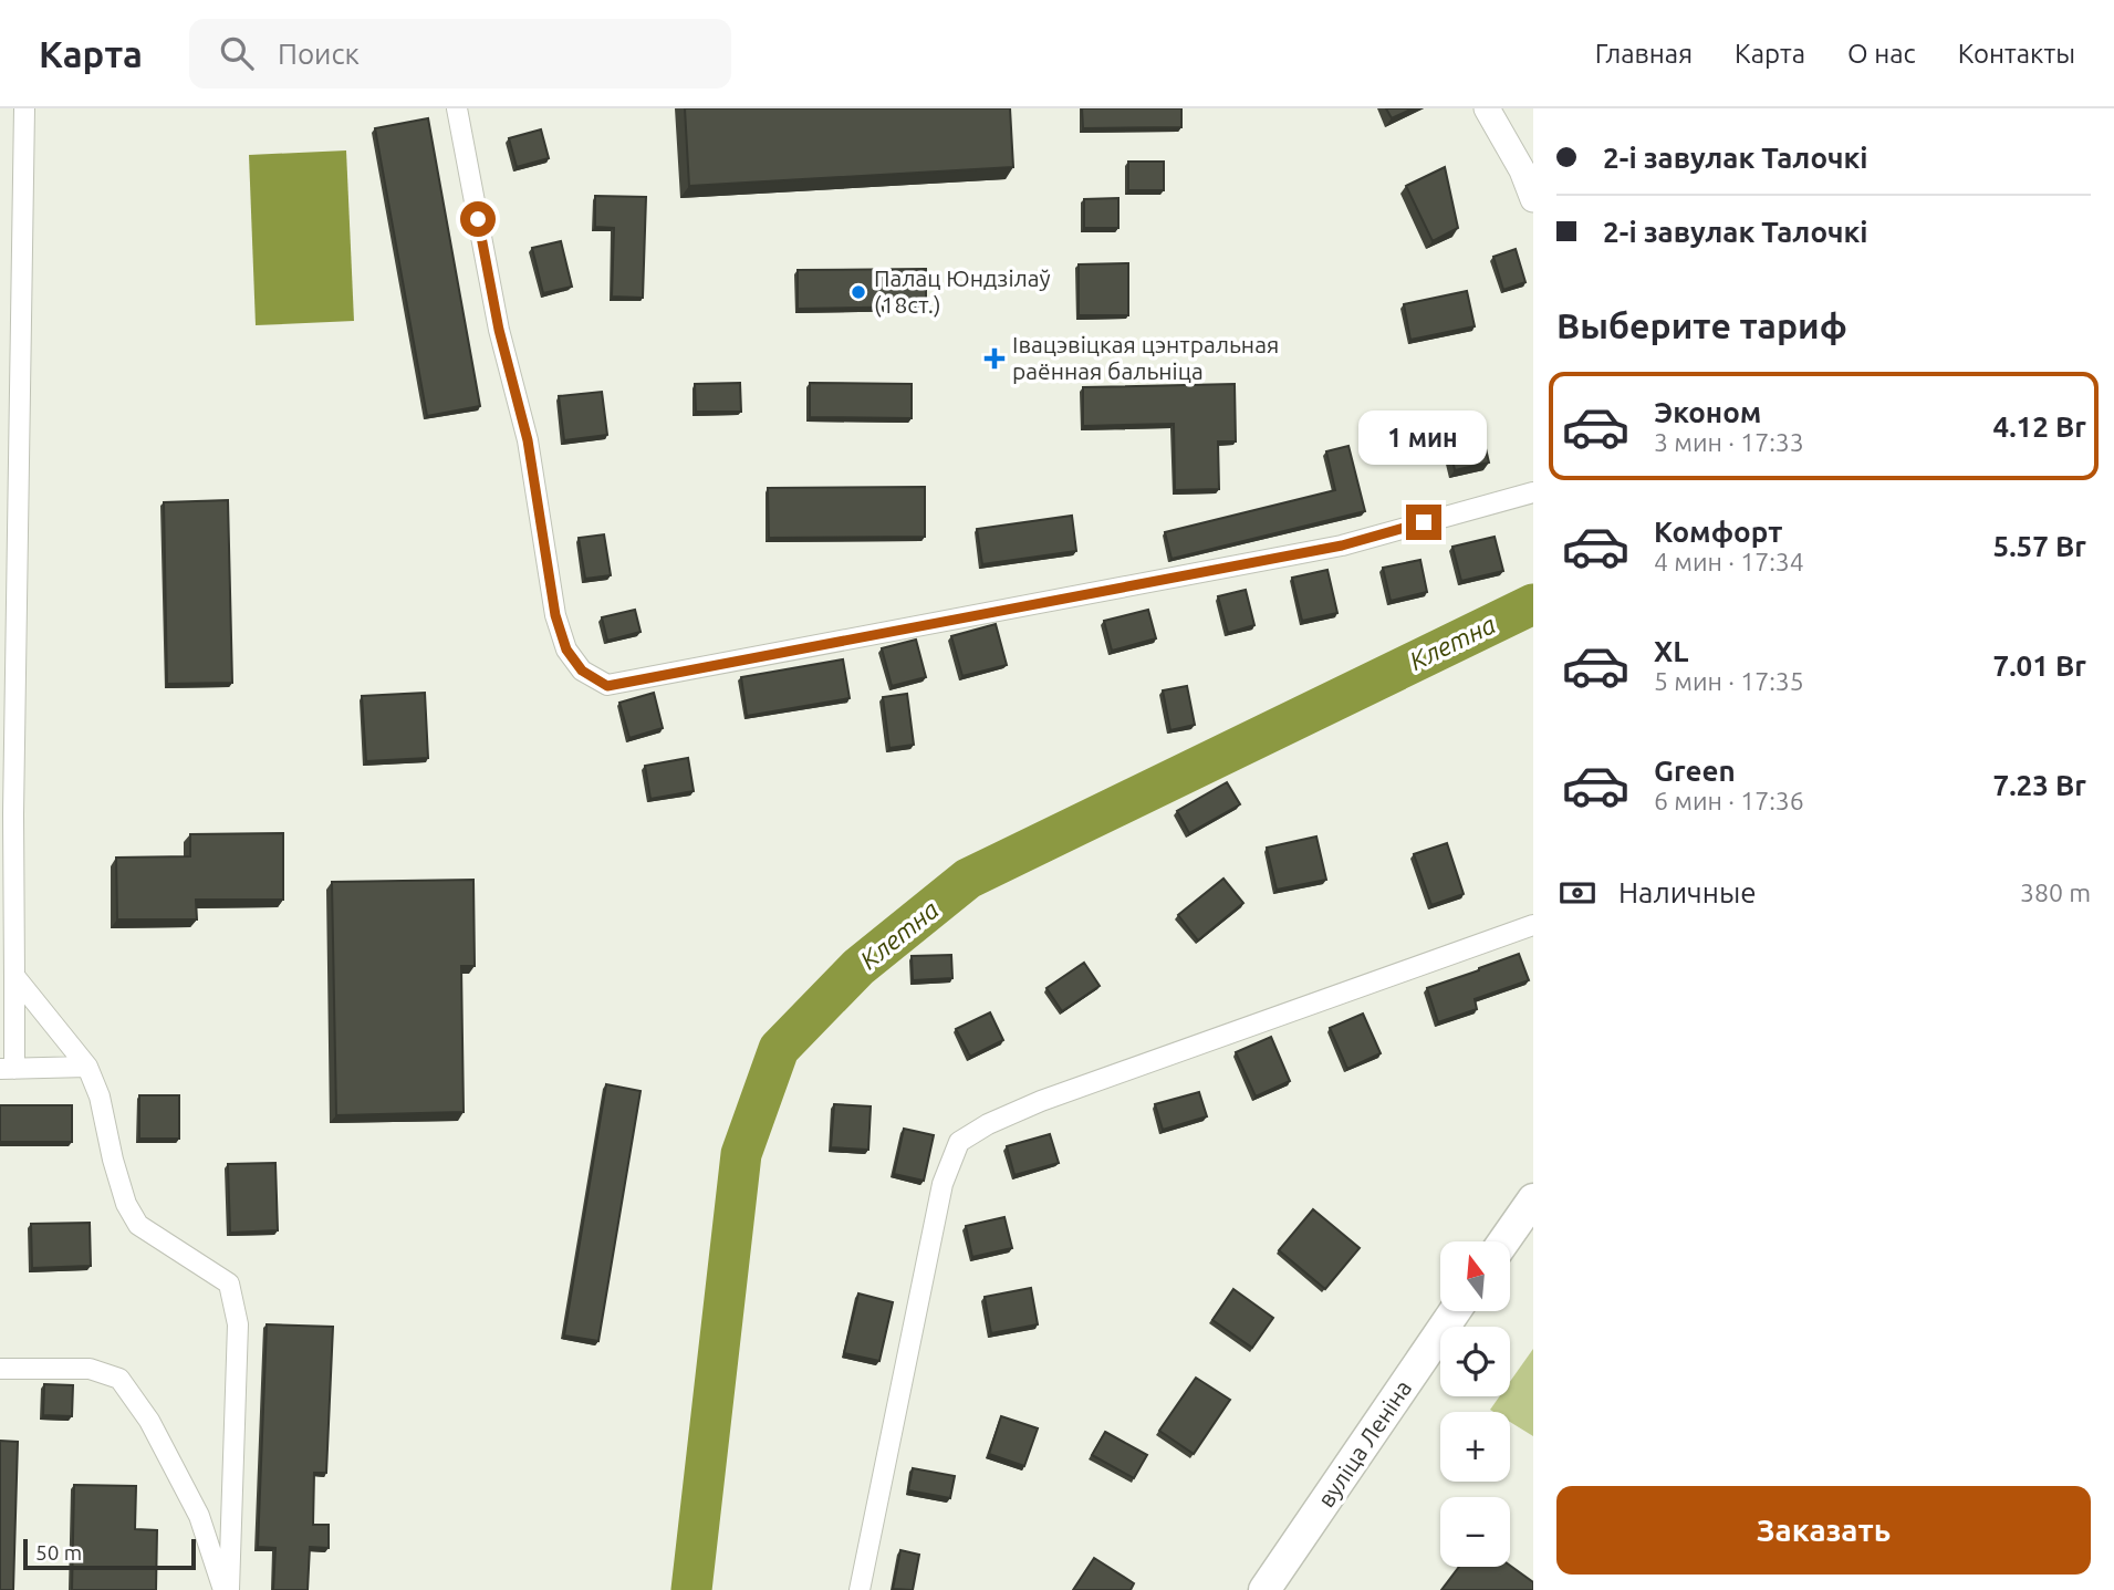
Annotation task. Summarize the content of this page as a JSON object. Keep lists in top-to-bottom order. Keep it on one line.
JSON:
{"streets":{"main road":["вуліца Леніна"]},"water":["Клетна"],"places":{"other":["Палац Юндзілаў (18ст.)"],"health":["Івацэвіцкая цэнтральная раённая бальніца"]},"scale_bar":"50 m","north":"top","page":{"header":"Карта","search":"Поиск","nav":["Главная","Карта","О нас","Контакты"],"banner":["2-і завулак Талочкі","2-і завулак Талочкі"],"heading":"Выберите тариф","list":[{"name":"Эконом","note":"3 мин · 17:33","value":"4.12 Br"},{"name":"Комфорт","note":"4 мин · 17:34","value":"5.57 Br"},{"name":"XL","note":"5 мин · 17:35","value":"7.01 Br"},{"name":"Green","note":"6 мин · 17:36","value":"7.23 Br"}],"bubble":"1 мин","pay":["Наличные","380 m"],"map_buttons":["+","−"],"buttons":"Заказать","scale":"50 m"}}
